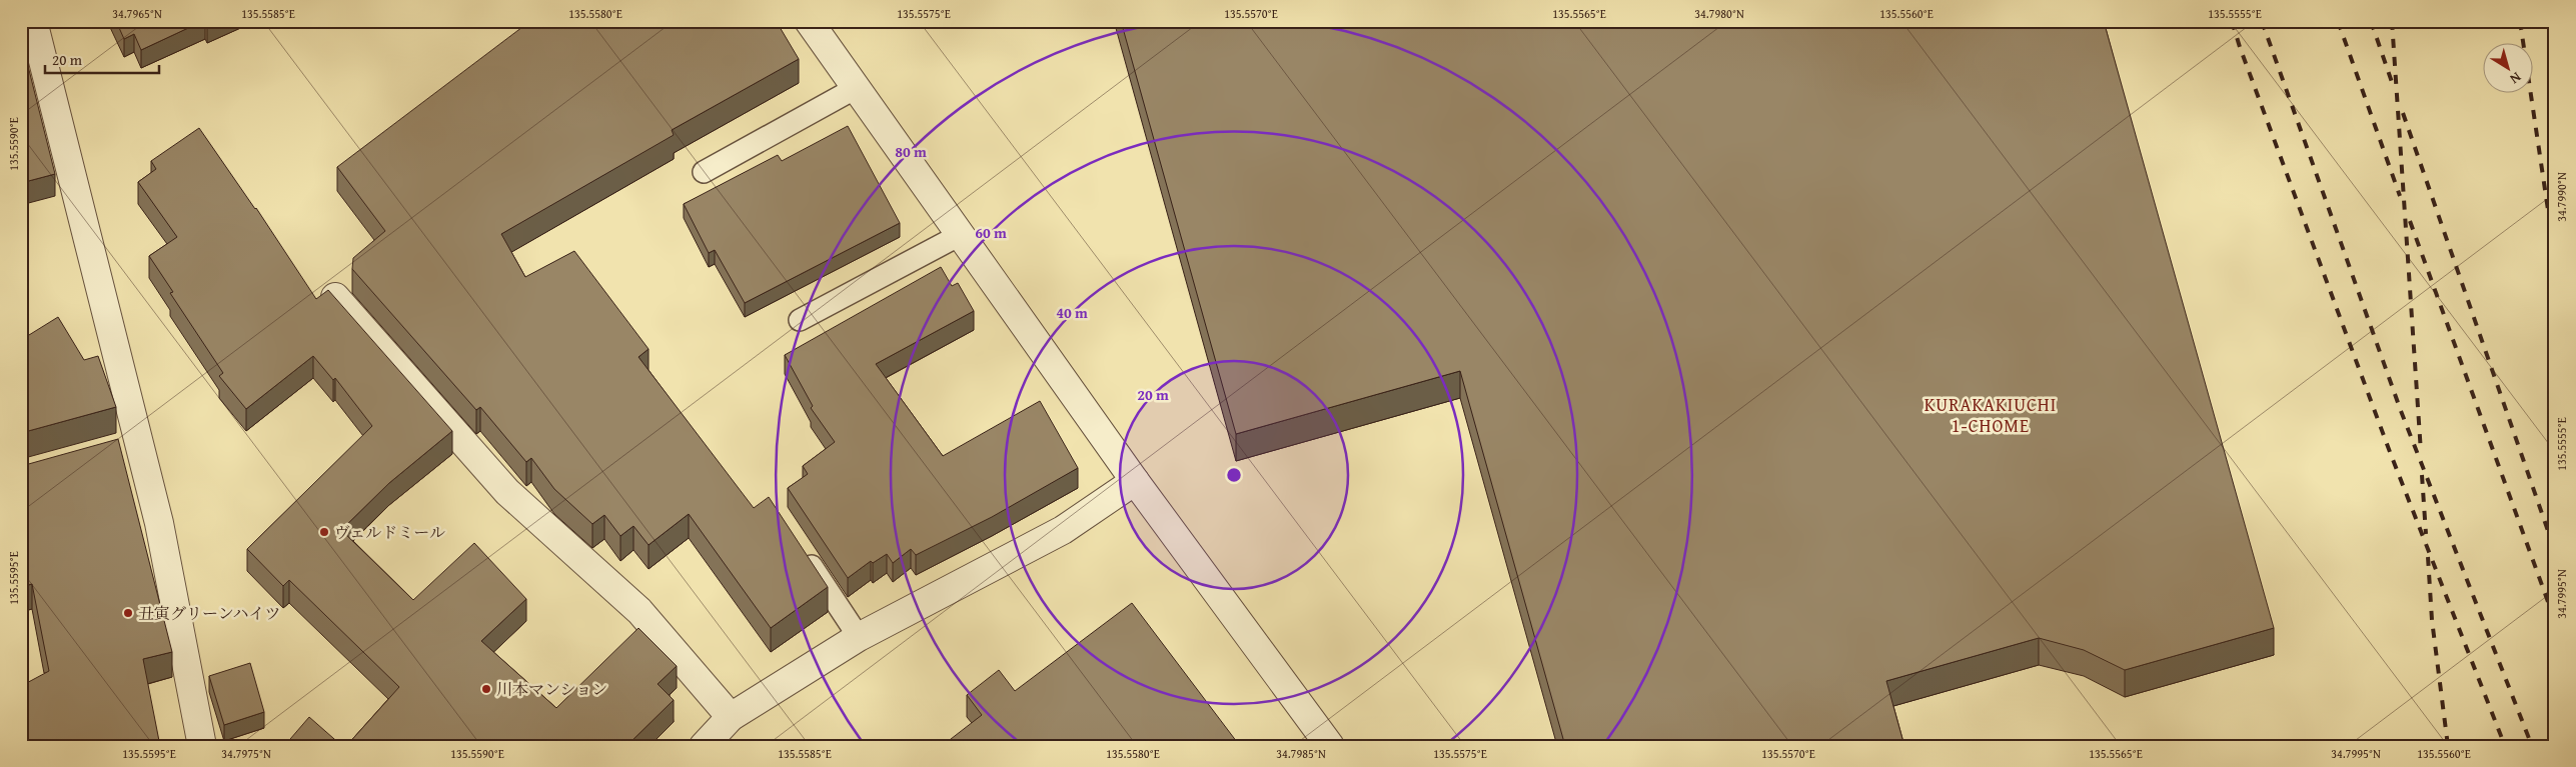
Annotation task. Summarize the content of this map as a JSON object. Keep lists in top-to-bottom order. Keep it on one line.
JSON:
{"districts":["KURAKAKIUCHI 1-CHOME"],"places":["ヴェルドミール","丑寅グリーンハイツ","川本マンション"],"scale_bar":"20 m","north":"bottom right","coordinates":["34.7965°N","135.5585°E","135.5580°E","135.5575°E","135.5570°E","135.5565°E","34.7980°N","135.5560°E","135.5555°E","135.5590°E","34.7990°N","135.5595°E","34.7995°N","34.7975°N","34.7985°N"],"rings":["80 m","60 m","40 m","20 m"]}
